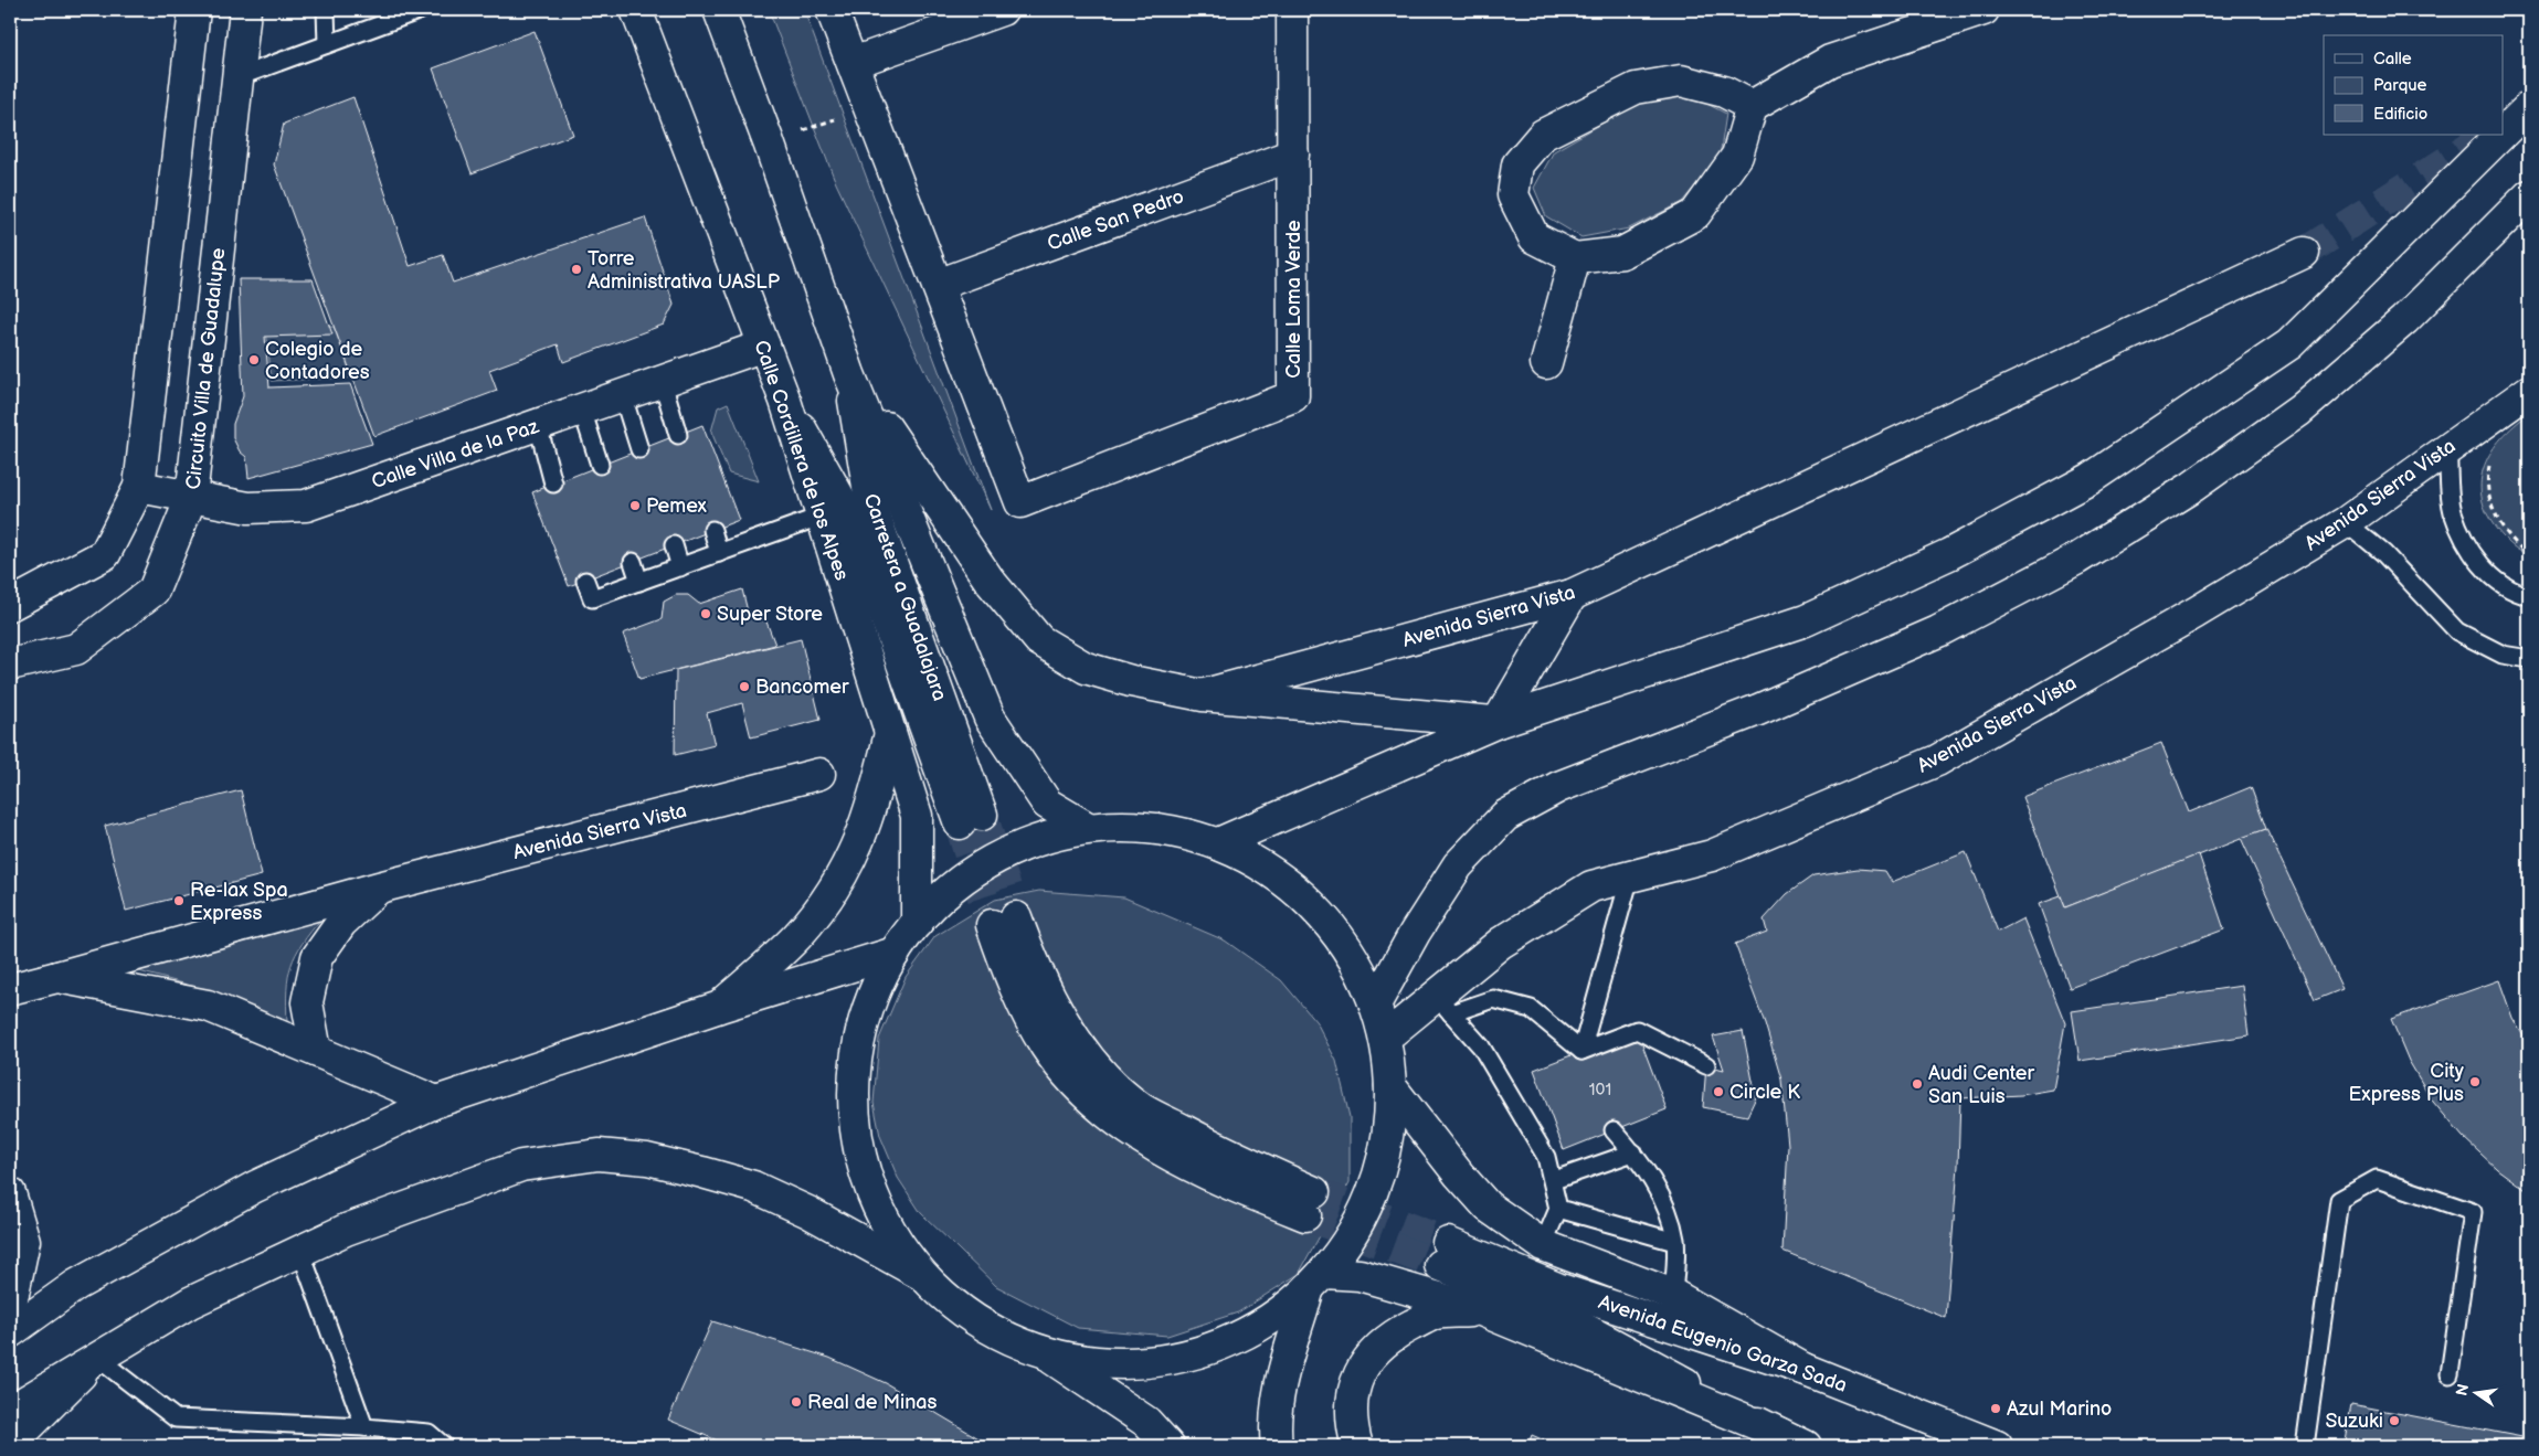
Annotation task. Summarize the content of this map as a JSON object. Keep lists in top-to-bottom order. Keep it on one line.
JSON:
{"streets":{"main road":["Calle San Pedro","Calle Loma Verde","Circuito Villa de Guadalupe","Calle Villa de la Paz","Calle Cordillera de los Alpes","Avenida Sierra Vista","Carretera a Guadalajara","Avenida Eugenio Garza Sada"]},"crossings":[["Calle San Pedro","Calle Loma Verde"],["Circuito Villa de Guadalupe","Calle Villa de la Paz"],["Calle Villa de la Paz","Calle Cordillera de los Alpes"],["Calle Cordillera de los Alpes","Carretera a Guadalajara"]],"places":["Torre Administrativa UASLP","Colegio de Contadores","Pemex","Super Store","Bancomer","Re-lax Spa Express","City Express Plus","Audi Center San Luis","Circle K","Real de Minas","Azul Marino","Suzuki"],"house_numbers":["101"],"legend":["Calle","Parque","Edificio"],"north":"left"}
